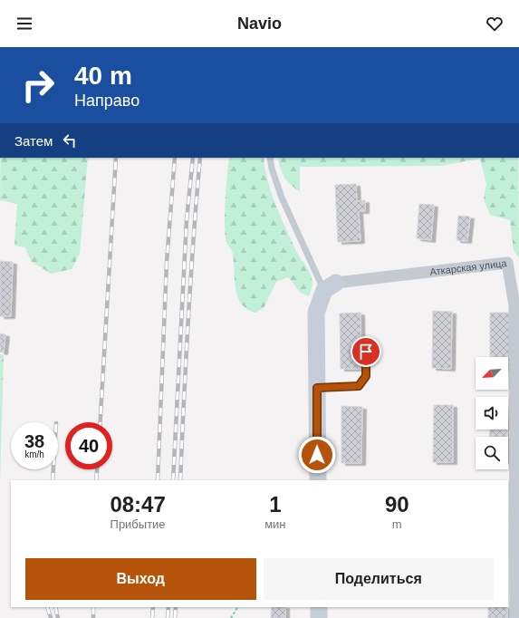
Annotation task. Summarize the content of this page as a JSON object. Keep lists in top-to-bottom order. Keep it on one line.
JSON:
{"streets":{"street":["Аткарская улица"]},"north":"bottom left","page":{"header":"Navio","turn":["40 m","Направо"],"then":"Затем","speed":"38 km/h","limit":"40","eta":["08:47","Прибытие","1","мин","90","m"],"buttons":["Выход","Поделиться"]}}
